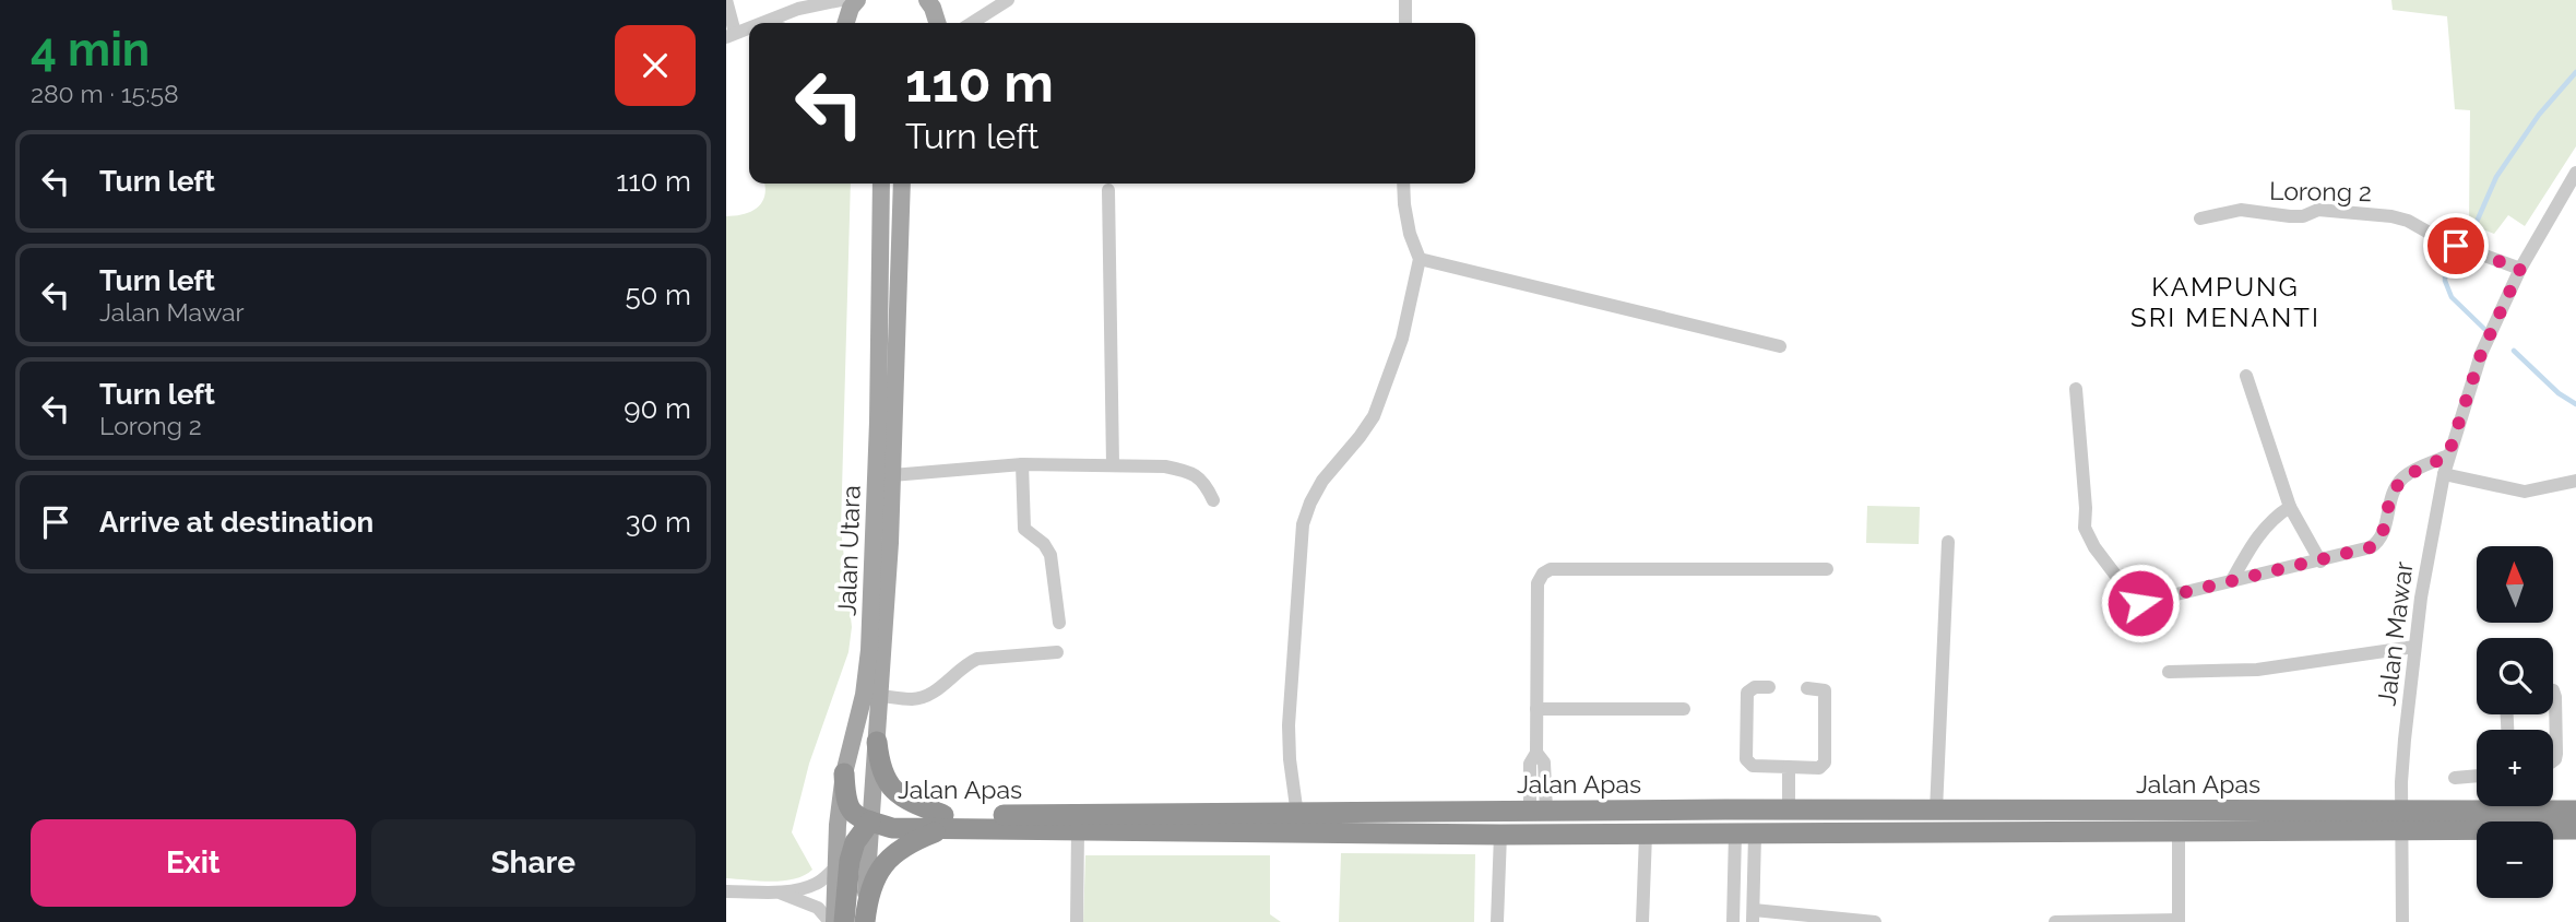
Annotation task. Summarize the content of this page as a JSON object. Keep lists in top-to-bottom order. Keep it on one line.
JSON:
{"streets":{"highway":["Jalan Apas"],"main road":["Jalan Utara"],"street":["Lorong 2","Jalan Mawar"]},"crossings":[["Lorong 2","Jalan Mawar"],["Jalan Utara","Jalan Apas"],["Jalan Mawar","Jalan Apas"]],"districts":["KAMPUNG SRI MENANTI"],"north":"top","page":{"heading":["4 min","280 m · 15:58"],"turn":["110 m","Turn left"],"list":[{"name":"Turn left","value":"110 m"},{"name":"Turn left","note":"Jalan Mawar","value":"50 m"},{"name":"Turn left","note":"Lorong 2","value":"90 m"},{"name":"Arrive at destination","value":"30 m"}],"map_buttons":["+","−"],"buttons":["Exit","Share"]}}
